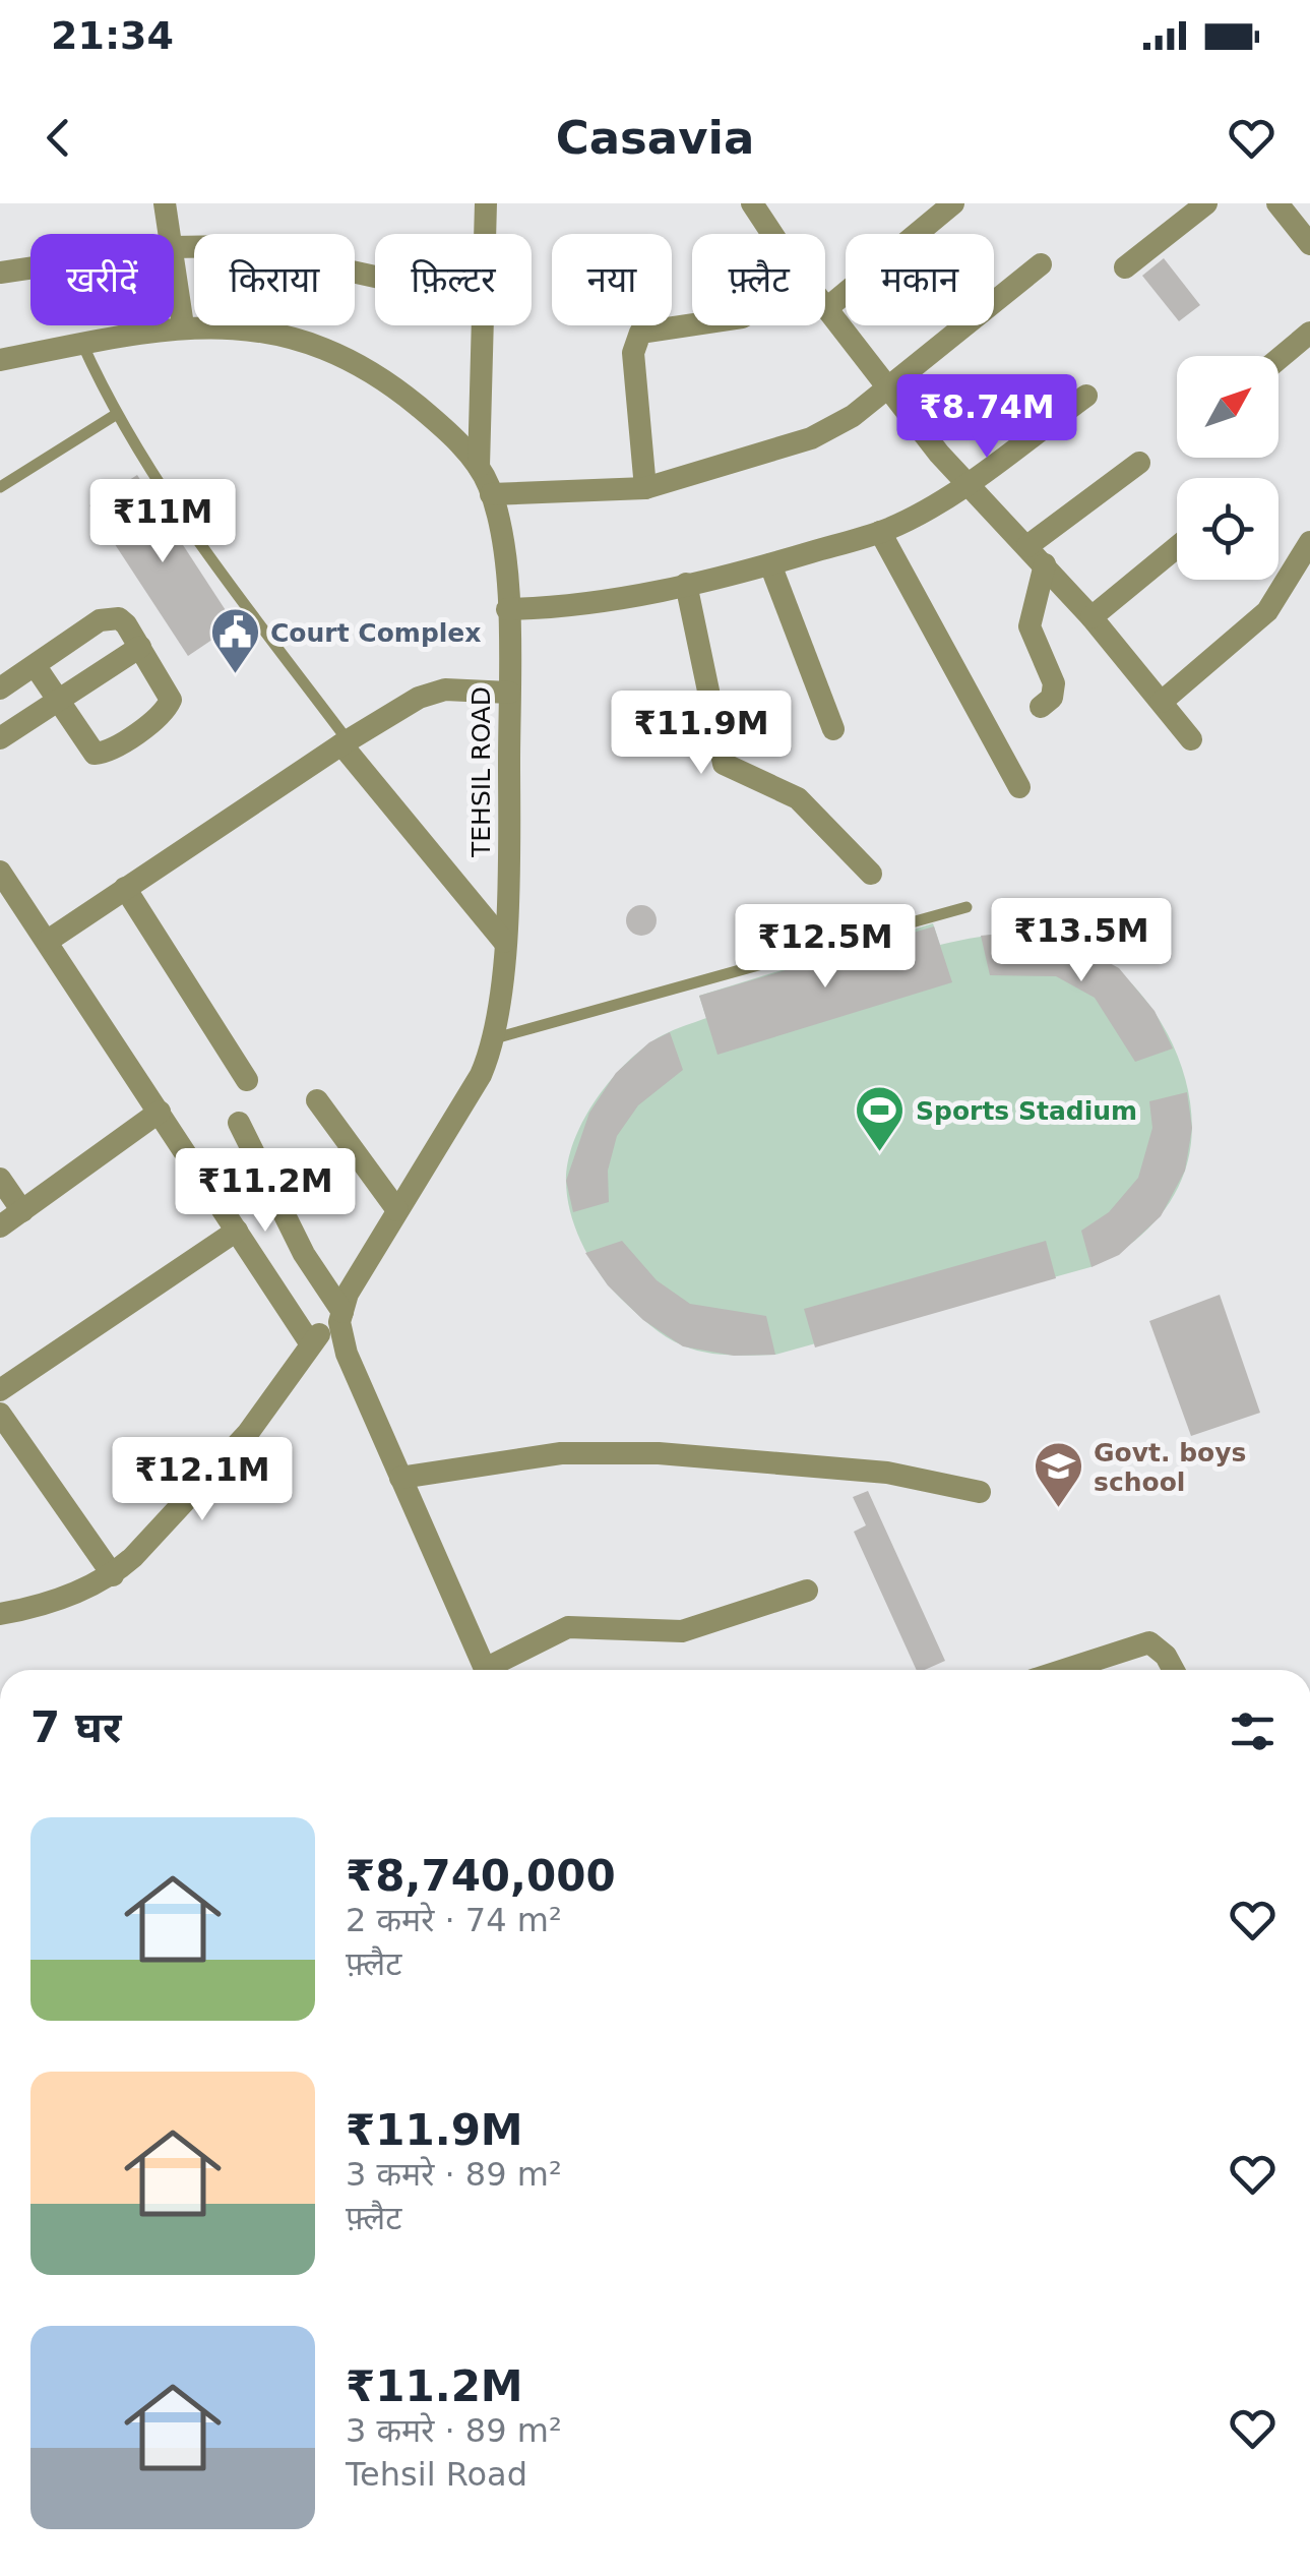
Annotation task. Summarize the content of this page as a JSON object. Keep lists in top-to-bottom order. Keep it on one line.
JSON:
{"streets":{"street":["TEHSIL ROAD"]},"places":{"public building":["Court Complex"],"sports":["Sports Stadium"],"school or university":["Govt. boys school"]},"north":"top right","page":{"status":"21:34","header":"Casavia","chip":["खरीदें","किराया","फ़िल्टर","नया","फ़्लैट","मकान"],"price":["₹8.74M","₹11M","₹11.9M","₹13.5M","₹12.5M","₹11.2M","₹12.1M"],"heading":"7 घर","list":[{"name":"₹8,740,000","note":"2 कमरे · 74 m² · फ़्लैट"},{"name":"₹11.9M","note":"3 कमरे · 89 m² · फ़्लैट"},{"name":"₹11.2M","note":"3 कमरे · 89 m² · Tehsil Road"}]}}
